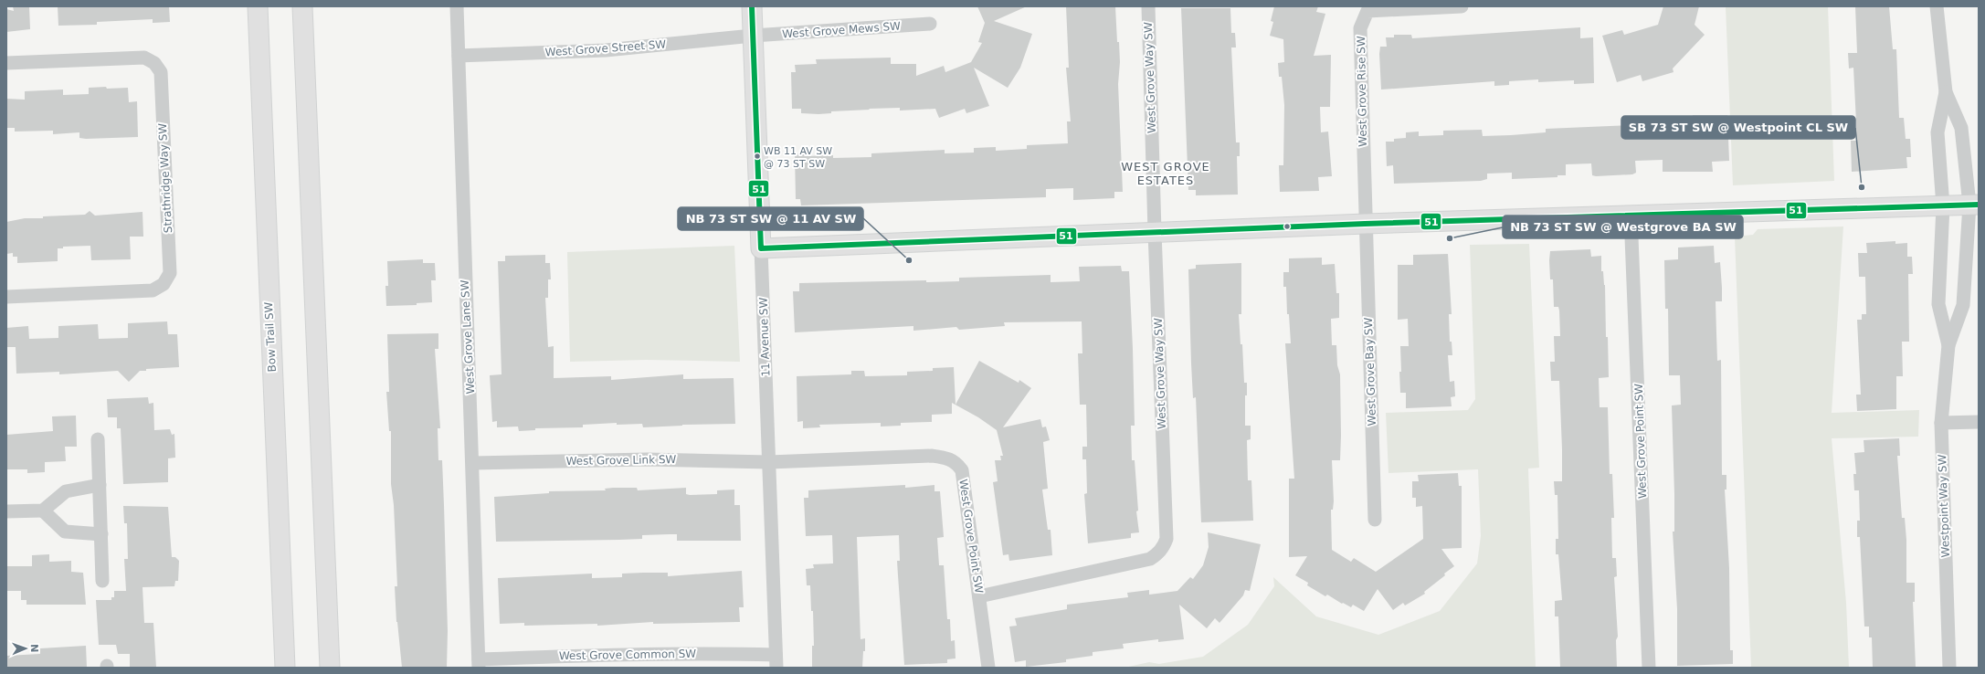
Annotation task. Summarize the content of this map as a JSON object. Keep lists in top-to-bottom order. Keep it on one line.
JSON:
{"streets":{"street":["West Grove Mews SW","West Grove Street SW","West Grove Way SW","West Grove Rise SW","Strathridge Way SW","Bow Trail SW","West Grove Lane SW","11 Avenue SW","West Grove Bay SW","West Grove Point SW","West Grove Link SW","Westpoint Way SW","West Grove Common SW"]},"crossings":[["West Grove Mews SW","West Grove Street SW"],["West Grove Mews SW","11 Avenue SW"],["West Grove Street SW","West Grove Lane SW"],["West Grove Street SW","11 Avenue SW"],["West Grove Way SW","West Grove Point SW"],["West Grove Rise SW","West Grove Bay SW"],["West Grove Lane SW","West Grove Link SW"],["West Grove Lane SW","West Grove Common SW"],["11 Avenue SW","West Grove Point SW"],["11 Avenue SW","West Grove Link SW"],["11 Avenue SW","West Grove Common SW"],["West Grove Point SW","West Grove Link SW"]],"districts":["WEST GROVE ESTATES"],"places":["WB 11 AV SW @ 73 ST SW","SB 73 ST SW @ Westpoint CL SW","NB 73 ST SW @ Westgrove BA SW","NB 73 ST SW @ 11 AV SW"],"lines":["transit line 51"],"north":"right"}
